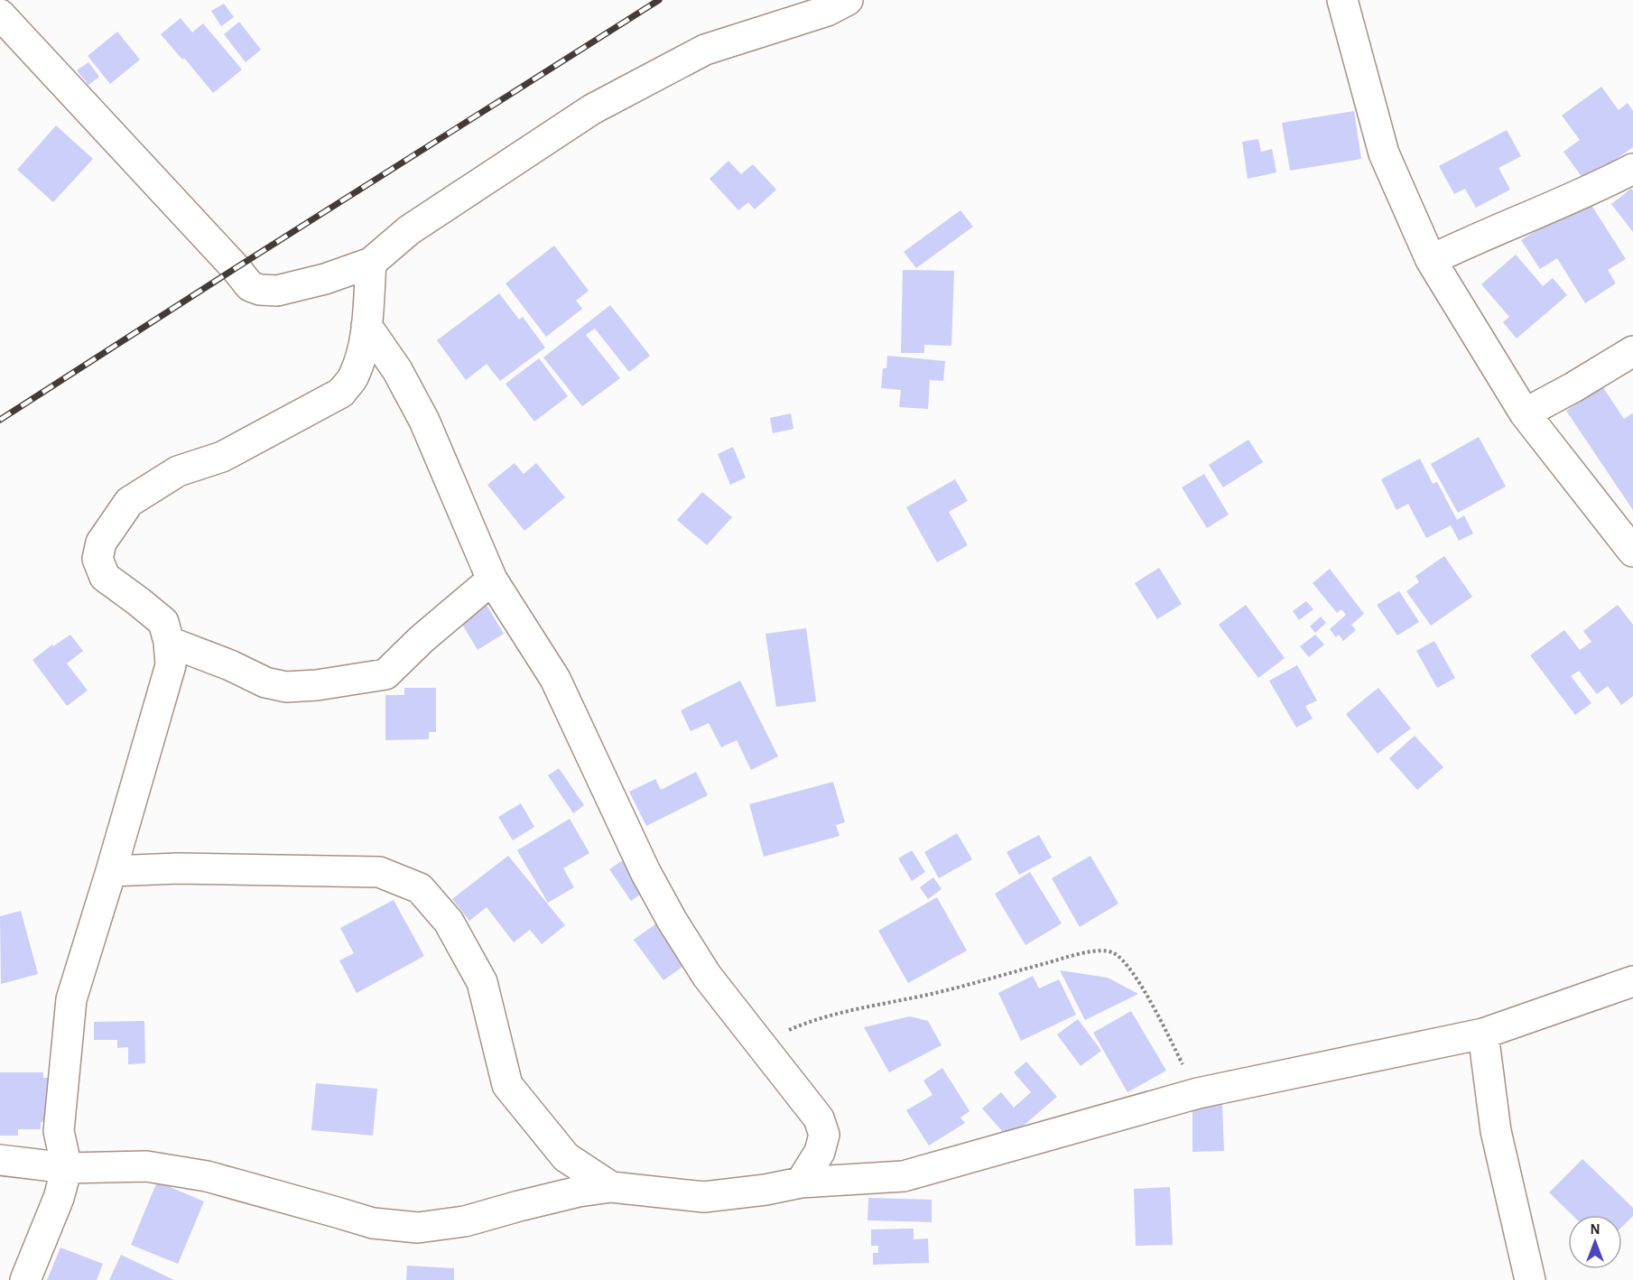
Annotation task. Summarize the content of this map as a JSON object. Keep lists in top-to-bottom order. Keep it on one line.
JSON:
{"north":"top"}
